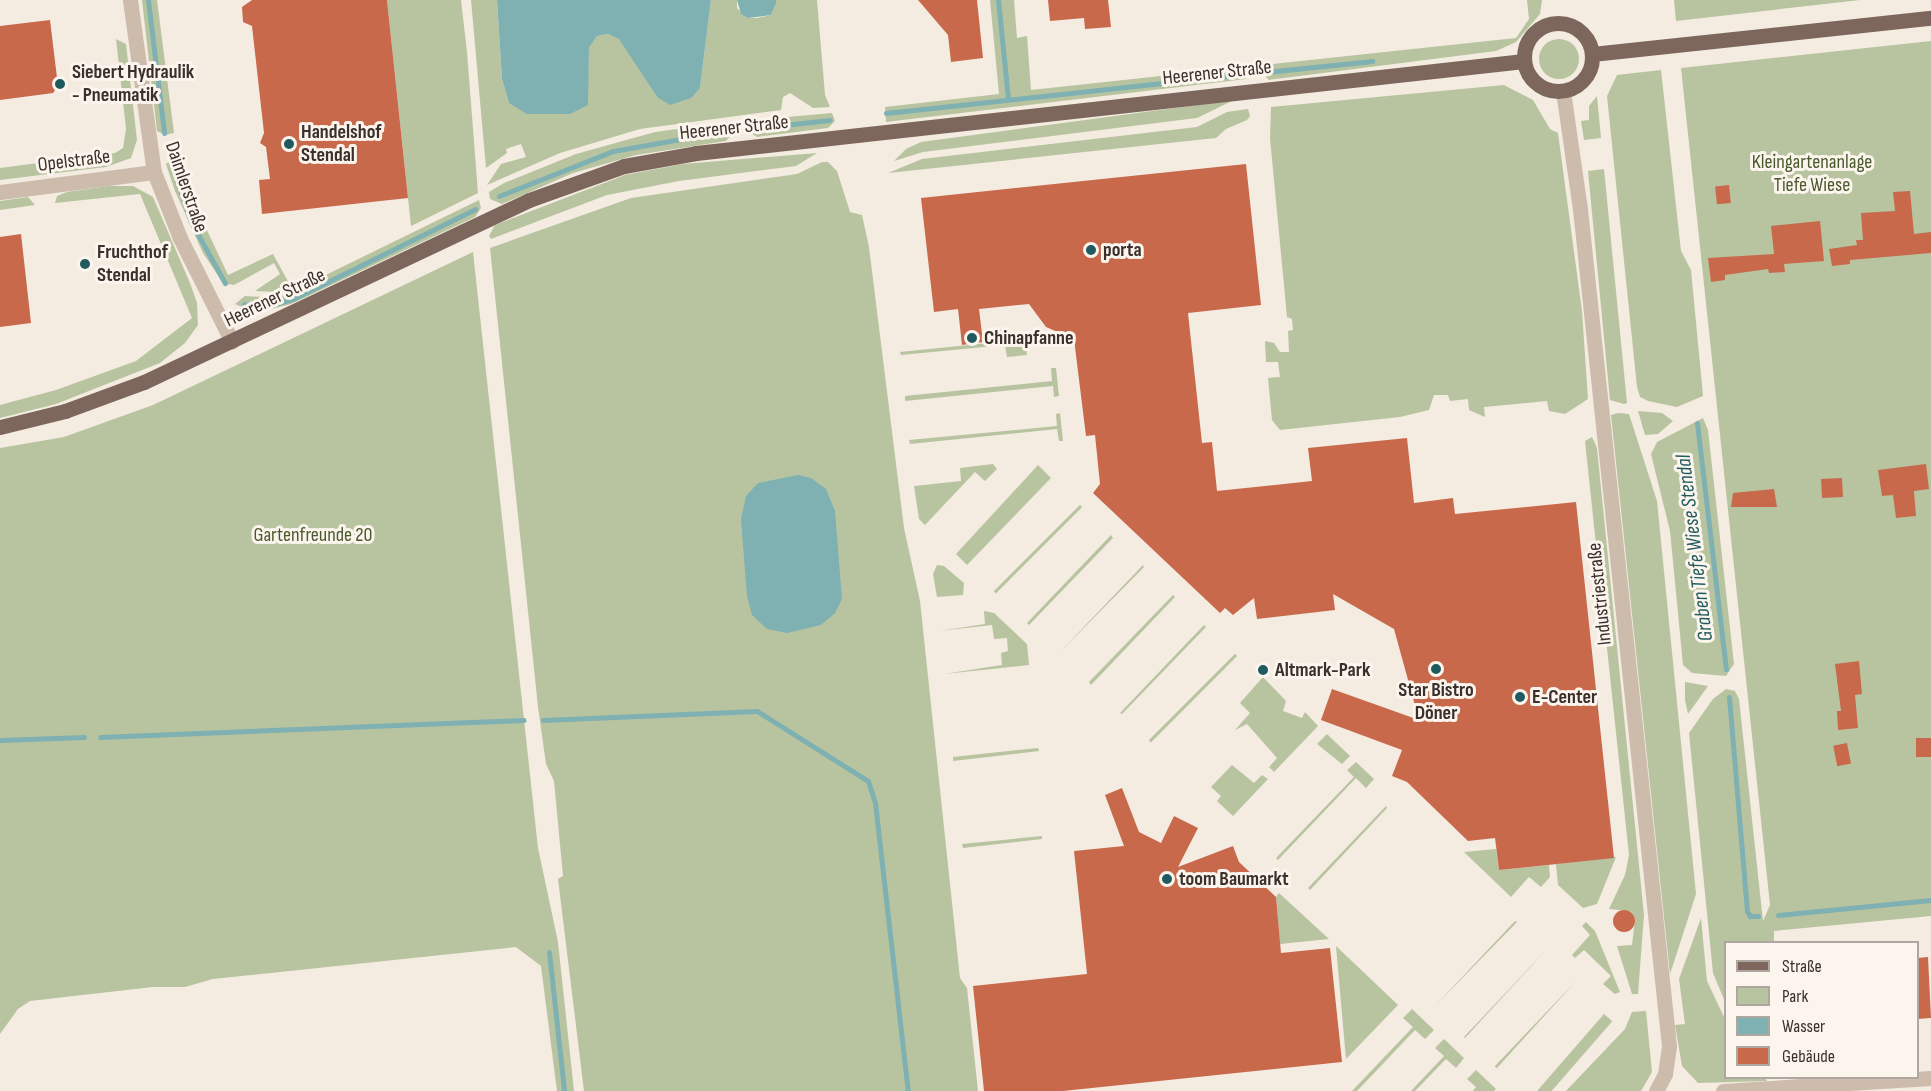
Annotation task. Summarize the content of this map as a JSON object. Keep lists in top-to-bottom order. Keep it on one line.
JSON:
{"streets":{"main road":["Heerener Straße"],"street":["Opelstraße","Daimlerstraße","Industriestraße"]},"crossings":[["Heerener Straße","Daimlerstraße"],["Heerener Straße","Industriestraße"],["Opelstraße","Daimlerstraße"]],"water":["Graben Tiefe Wiese Stendal"],"parks":["Kleingartenanlage Tiefe Wiese","Gartenfreunde 20"],"places":["Siebert Hydraulik - Pneumatik","Handelshof Stendal","porta","Fruchthof Stendal","Chinapfanne","Star Bistro Döner","Altmark-Park","E-Center","toom Baumarkt"],"legend":["Straße","Park","Wasser","Gebäude"]}
